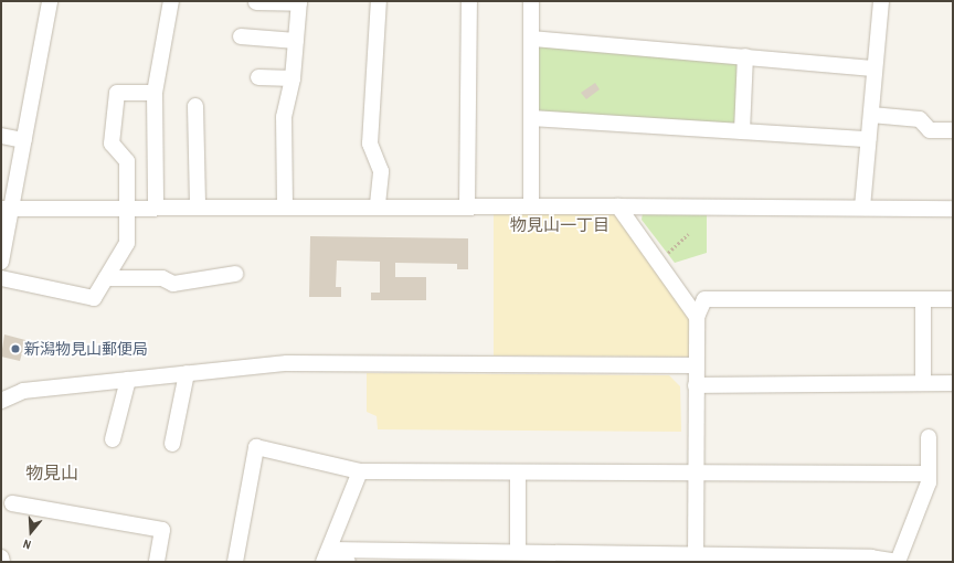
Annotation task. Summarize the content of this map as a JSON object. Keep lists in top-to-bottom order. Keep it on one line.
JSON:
{"districts":["物見山一丁目","物見山"],"places":["新潟物見山郵便局"],"north":"bottom"}
